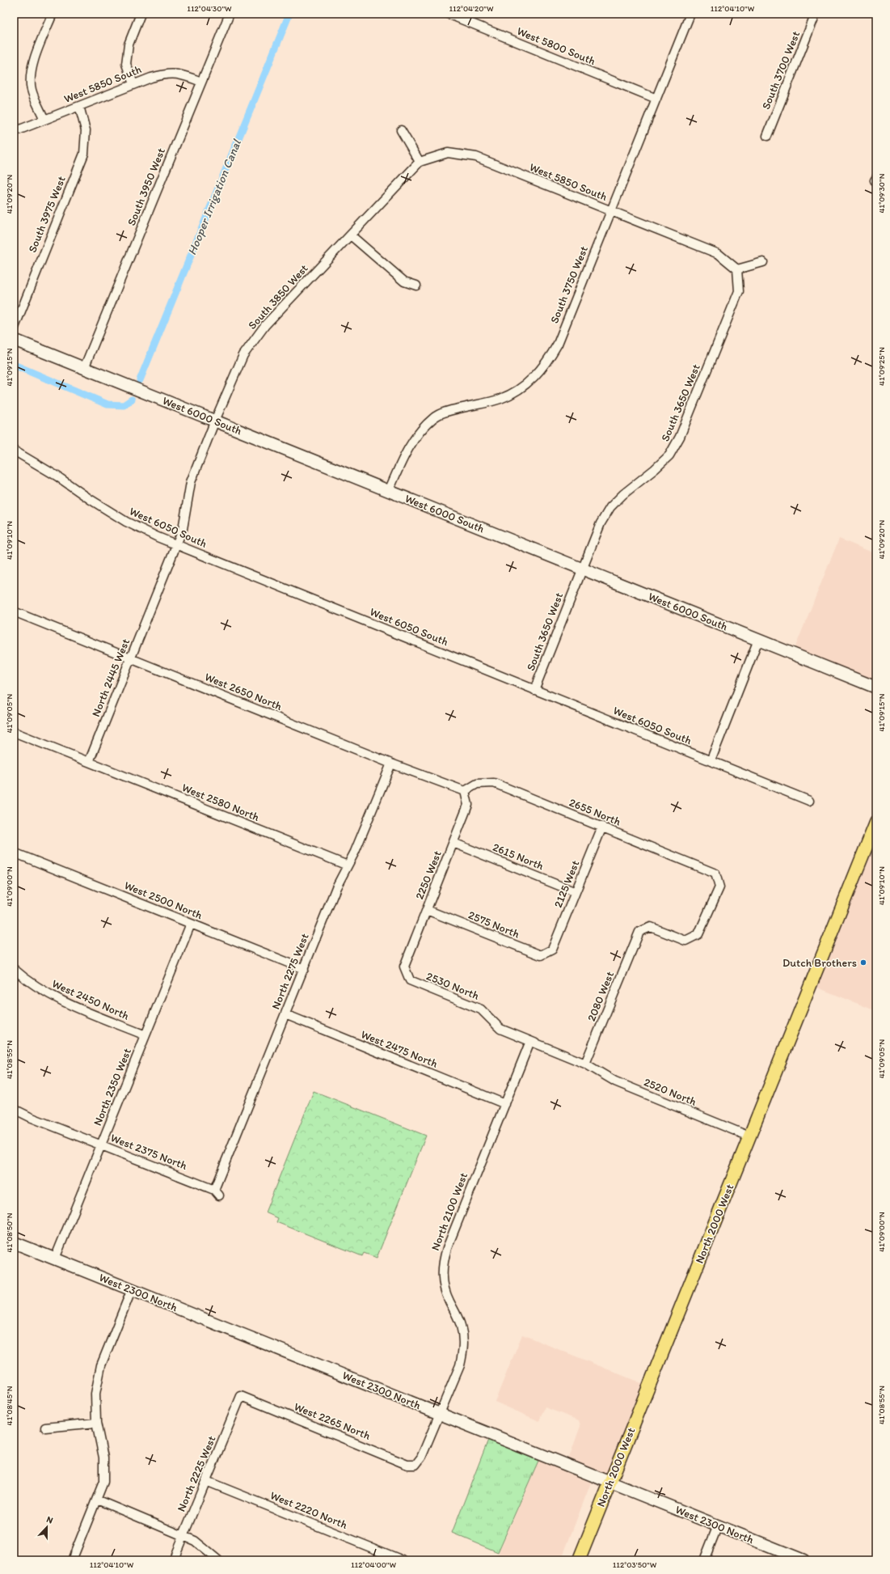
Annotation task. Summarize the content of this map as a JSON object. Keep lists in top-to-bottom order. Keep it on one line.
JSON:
{"streets":{"main road":["North 2000 West"],"street":["West 5800 South","South 3700 West","West 5850 South","South 3950 West","South 3975 West","South 3750 West","South 3850 West","South 3650 West","West 6000 South","West 6050 South","North 2445 West","West 2650 North","West 2580 North","2655 North","2615 North","2250 West","2125 West","West 2500 North","2575 North","North 2275 West","2530 North","2080 West","West 2450 North","West 2475 North","North 2350 West","2520 North","West 2375 North","North 2100 West","West 2300 North","West 2265 North","North 2225 West","West 2220 North"]},"crossings":[["West 5800 South","South 3750 West"],["West 5850 South","South 3950 West"],["West 5850 South","South 3975 West"],["West 5850 South","South 3750 West"],["West 5850 South","South 3850 West"],["West 5850 South","South 3650 West"],["South 3950 West","West 6000 South"],["South 3750 West","West 6000 South"],["South 3850 West","West 6000 South"],["South 3850 West","West 6050 South"],["South 3850 West","North 2445 West"],["South 3650 West","West 6000 South"],["South 3650 West","West 6050 South"],["North 2445 West","West 2650 North"],["North 2445 West","West 2580 North"],["West 2650 North","2655 North"],["West 2650 North","2250 West"],["West 2650 North","North 2275 West"],["West 2580 North","North 2275 West"],["2655 North","2250 West"],["2655 North","2125 West"],["2655 North","2080 West"],["2615 North","2250 West"],["2615 North","2125 West"],["2250 West","2575 North"],["2250 West","2530 North"],["2125 West","2575 North"],["West 2500 North","North 2275 West"],["West 2500 North","North 2350 West"],["North 2275 West","West 2475 North"],["North 2275 West","West 2375 North"],["2530 North","2080 West"],["2530 North","2520 North"],["2530 North","North 2100 West"],["2080 West","2520 North"],["West 2450 North","North 2350 West"],["West 2475 North","North 2100 West"],["North 2350 West","West 2375 North"],["North 2350 West","West 2300 North"],["2520 North","North 2000 West"],["North 2100 West","West 2300 North"],["North 2100 West","West 2265 North"],["North 2000 West","West 2300 North"],["West 2265 North","North 2225 West"],["North 2225 West","West 2220 North"]],"water":["Hooper Irrigation Canal"],"places":["Dutch Brothers"],"north":"top","coordinates":["112°04'30\"W","112°04'20\"W","112°04'10\"W","41°09'30\"N","41°09'20\"N","41°09'25\"N","41°09'15\"N","41°09'10\"N","41°09'05\"N","41°09'00\"N","41°08'55\"N","41°08'50\"N","41°08'45\"N","112°04'00\"W","112°03'50\"W"]}
